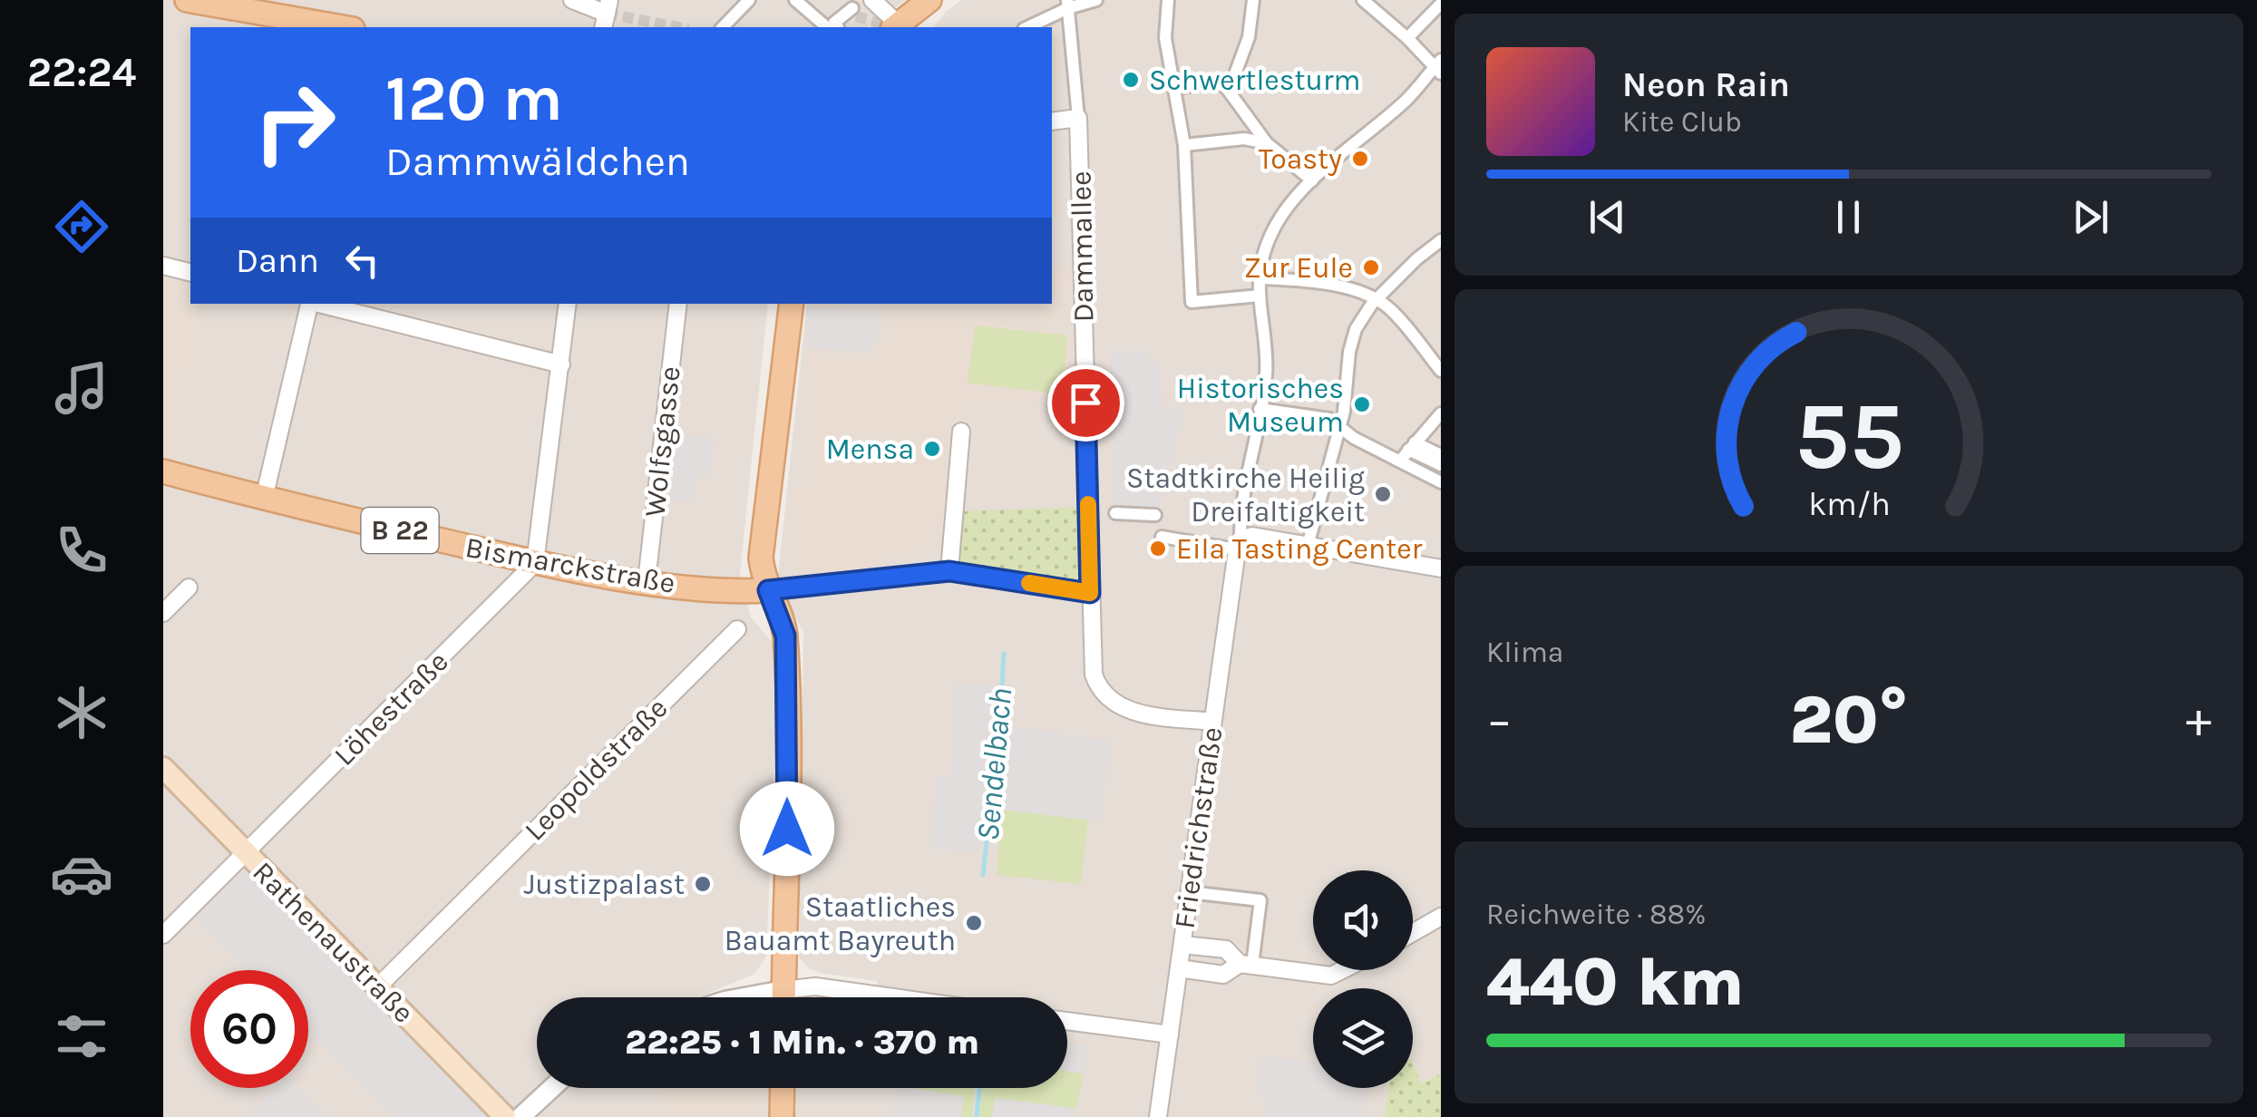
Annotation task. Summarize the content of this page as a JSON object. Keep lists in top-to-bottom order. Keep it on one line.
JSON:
{"streets":{"main road":["B 22","Bismarckstraße","Rathenaustraße"],"street":["Dammallee","Wolfsgasse","Löhestraße","Leopoldstraße","Friedrichstraße"]},"crossings":[["Dammallee","Friedrichstraße"],["Wolfsgasse","Bismarckstraße"],["Bismarckstraße","Löhestraße"],["Löhestraße","Rathenaustraße"],["Leopoldstraße","Rathenaustraße"]],"water":["Sendelbach"],"places":["Schwertlesturm","Toasty","Zur Eule","Historisches Museum","Mensa","Stadtkirche Heilig Dreifaltigkeit","Eila Tasting Center","Justizpalast","Staatliches Bauamt Bayreuth"],"page":{"tabs":"22:24","turn":["120 m","Dammwäldchen"],"song":["Neon Rain","Kite Club"],"then":"Dann","tile":["Klima",["Reichweite · 88%","440 km"]],"heat":["−","20°","+"],"limit":"60","trip":"22:25 · 1 Min. · 370 m","gauge":["55","km/h"]}}
